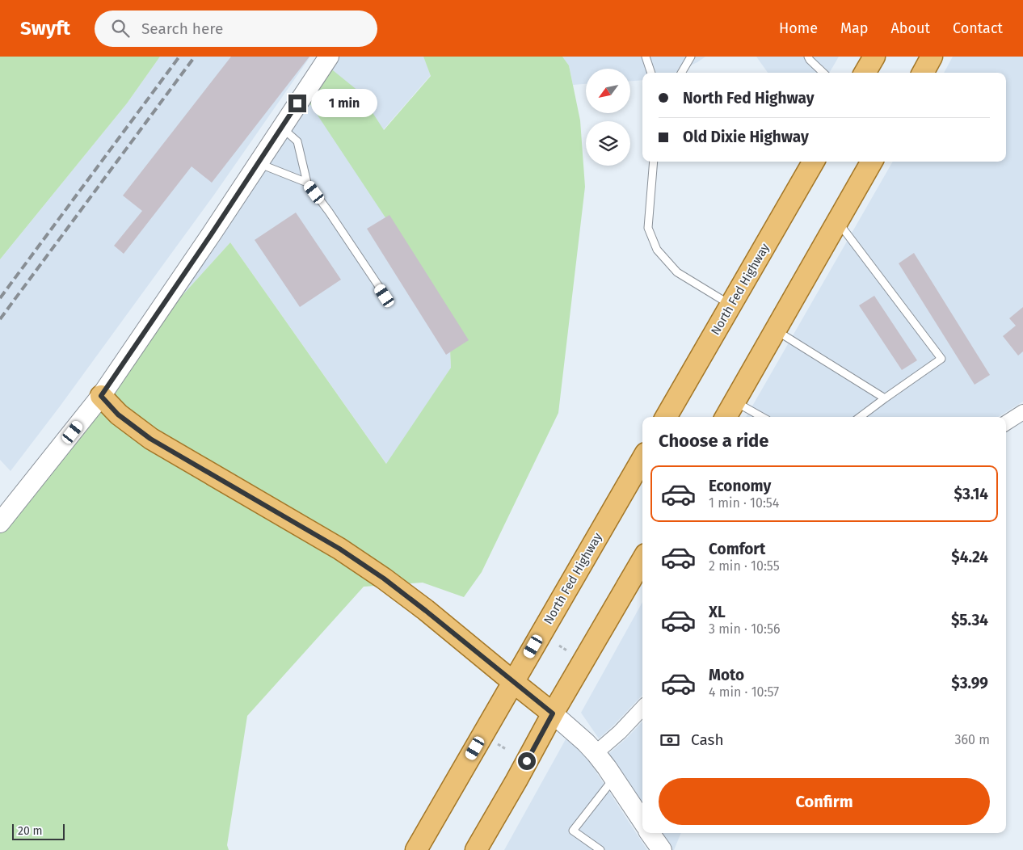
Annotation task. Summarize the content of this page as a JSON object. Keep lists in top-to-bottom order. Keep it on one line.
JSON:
{"streets":{"main road":["North Fed Highway"]},"scale_bar":"20 m","north":"bottom left","page":{"header":"Swyft","search":"Search here","nav":["Home","Map","About","Contact"],"banner":["North Fed Highway","Old Dixie Highway"],"bubble":"1 min","heading":"Choose a ride","list":[{"name":"Economy","note":"1 min · 10:54","value":"$3.14"},{"name":"Comfort","note":"2 min · 10:55","value":"$4.24"},{"name":"XL","note":"3 min · 10:56","value":"$5.34"},{"name":"Moto","note":"4 min · 10:57","value":"$3.99"}],"pay":["Cash","360 m"],"buttons":"Confirm","scale":"20 m"}}
